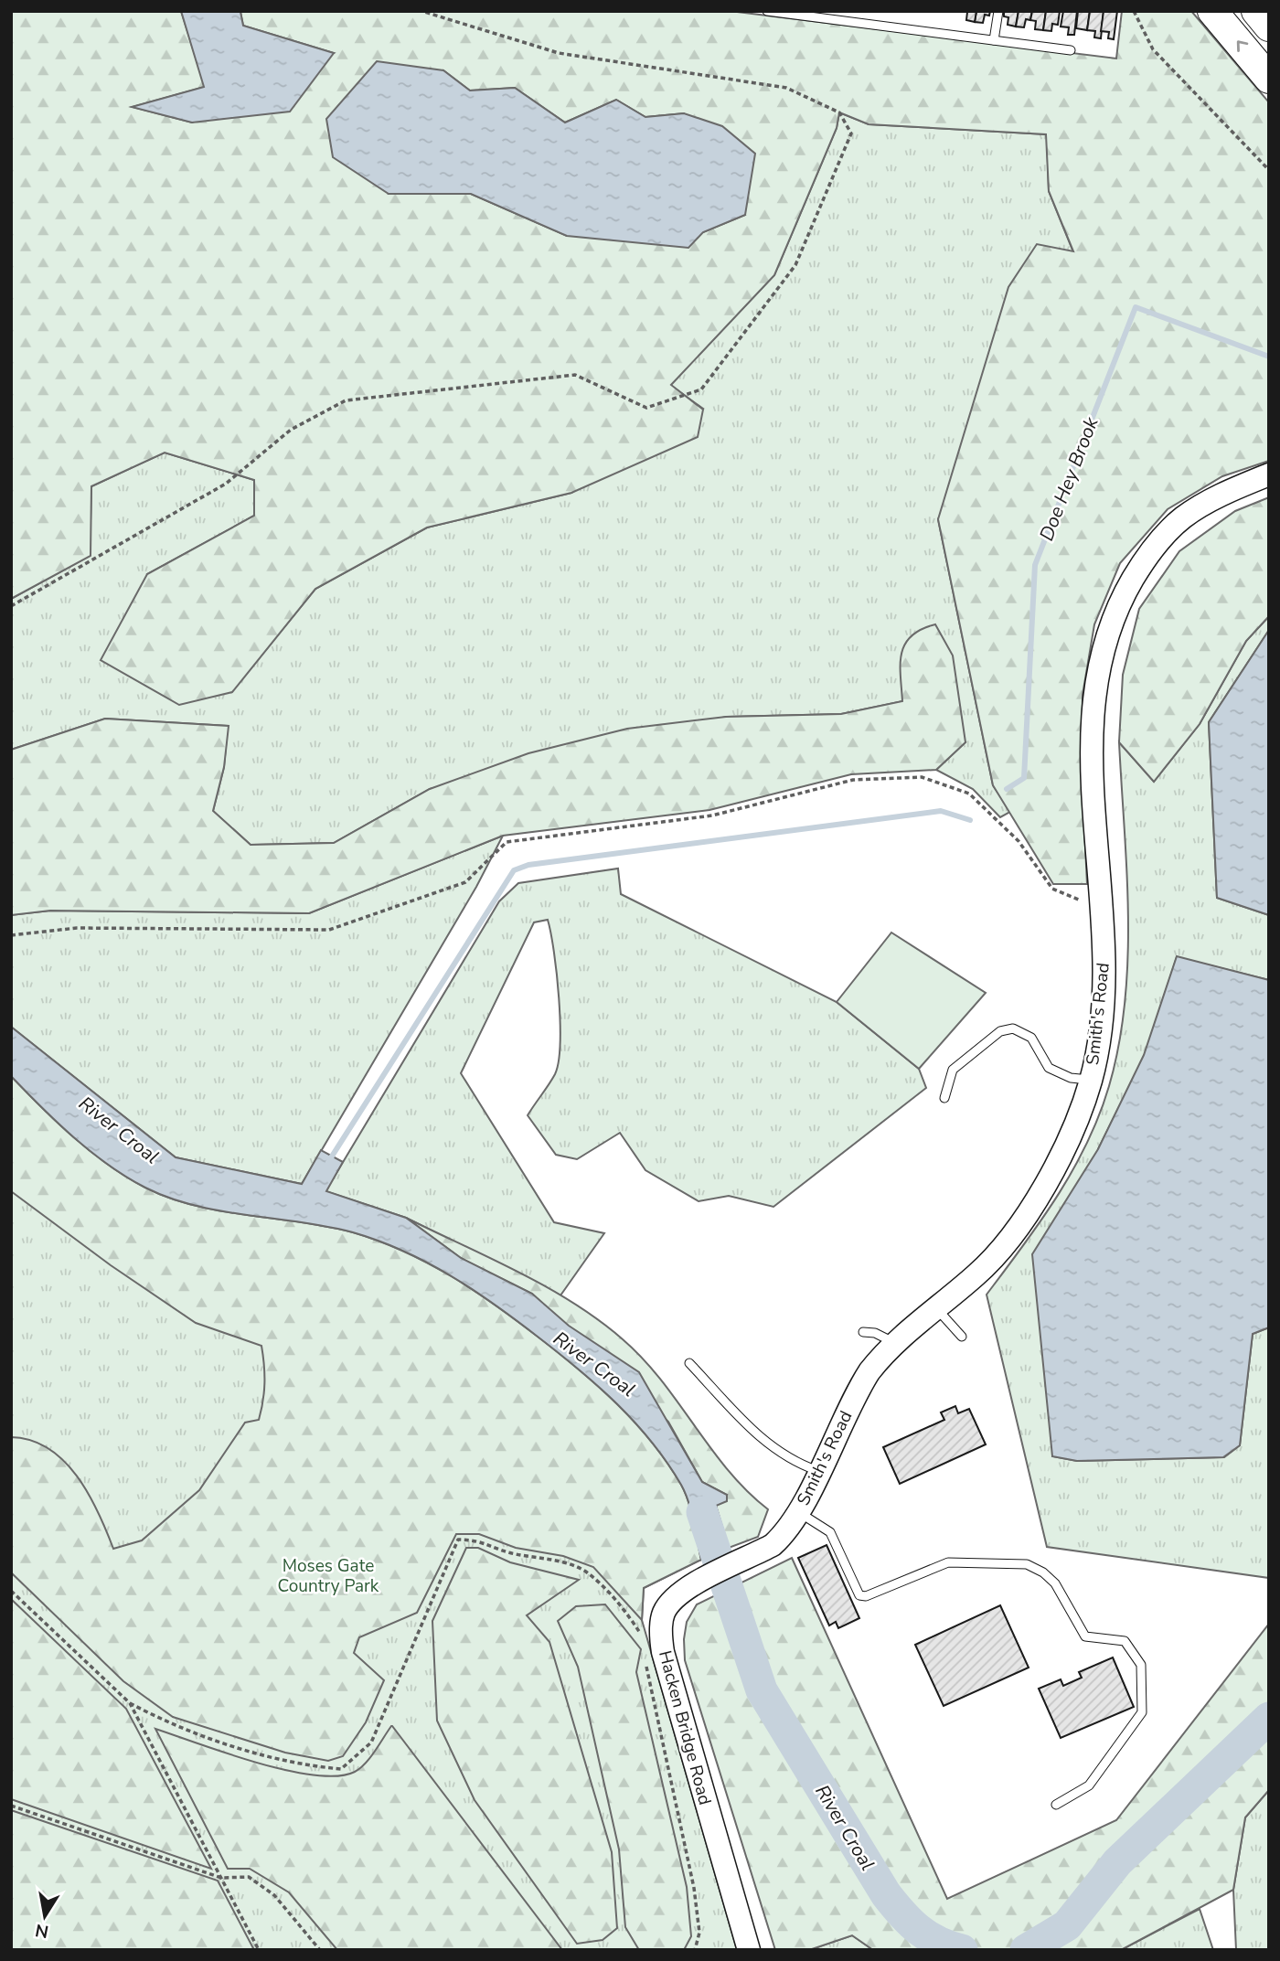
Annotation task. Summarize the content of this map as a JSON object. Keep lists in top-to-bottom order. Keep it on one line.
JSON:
{"streets":{"street":["Smith's Road","Hacken Bridge Road"]},"crossings":[["Smith's Road","Hacken Bridge Road"]],"water":["Doe Hey Brook","River Croal"],"parks":["Moses Gate Country Park"],"north":"bottom"}
